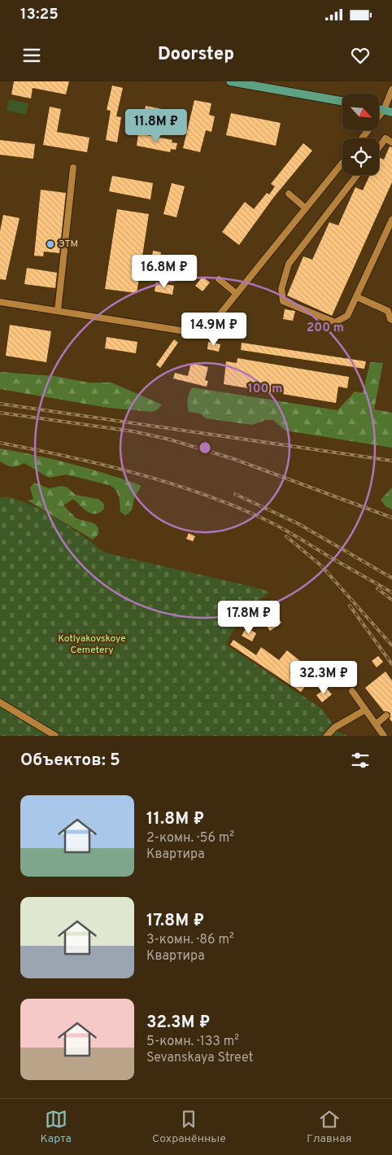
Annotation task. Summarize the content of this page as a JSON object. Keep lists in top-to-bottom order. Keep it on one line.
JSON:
{"parks":["Kotlyakovskoye Cemetery"],"places":["ЭТМ"],"north":"bottom right","page":{"status":"13:25","header":"Doorstep","price":["11.8M ₽","16.8M ₽","14.9M ₽","17.8M ₽","32.3M ₽"],"heading":"Объектов: 5","list":[{"name":"11.8M ₽","note":"2-комн. · 56 m² · Квартира"},{"name":"17.8M ₽","note":"3-комн. · 86 m² · Квартира"},{"name":"32.3M ₽","note":"5-комн. · 133 m² · Sevanskaya Street"}],"tabs":["Карта","Сохранённые","Главная"]},"rings":["200 m","100 m"]}
